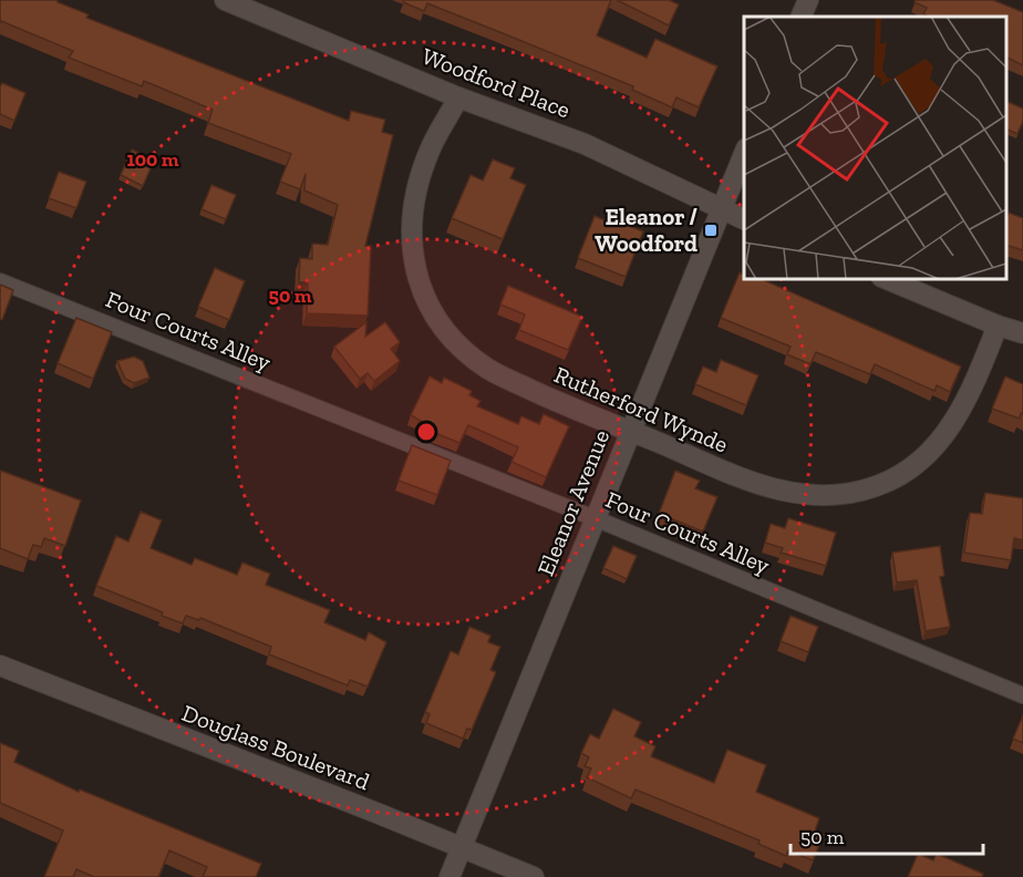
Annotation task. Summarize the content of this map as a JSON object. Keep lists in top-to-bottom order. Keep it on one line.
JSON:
{"streets":{"street":["Woodford Place","Rutherford Wynde","Eleanor Avenue","Douglass Boulevard"],"lane":["Four Courts Alley"]},"crossings":[["Woodford Place","Rutherford Wynde"],["Woodford Place","Eleanor Avenue"],["Four Courts Alley","Eleanor Avenue"],["Rutherford Wynde","Eleanor Avenue"],["Eleanor Avenue","Douglass Boulevard"]],"places":{"transit":["Eleanor / Woodford"]},"scale_bar":"50 m","rings":["100 m","50 m"]}
